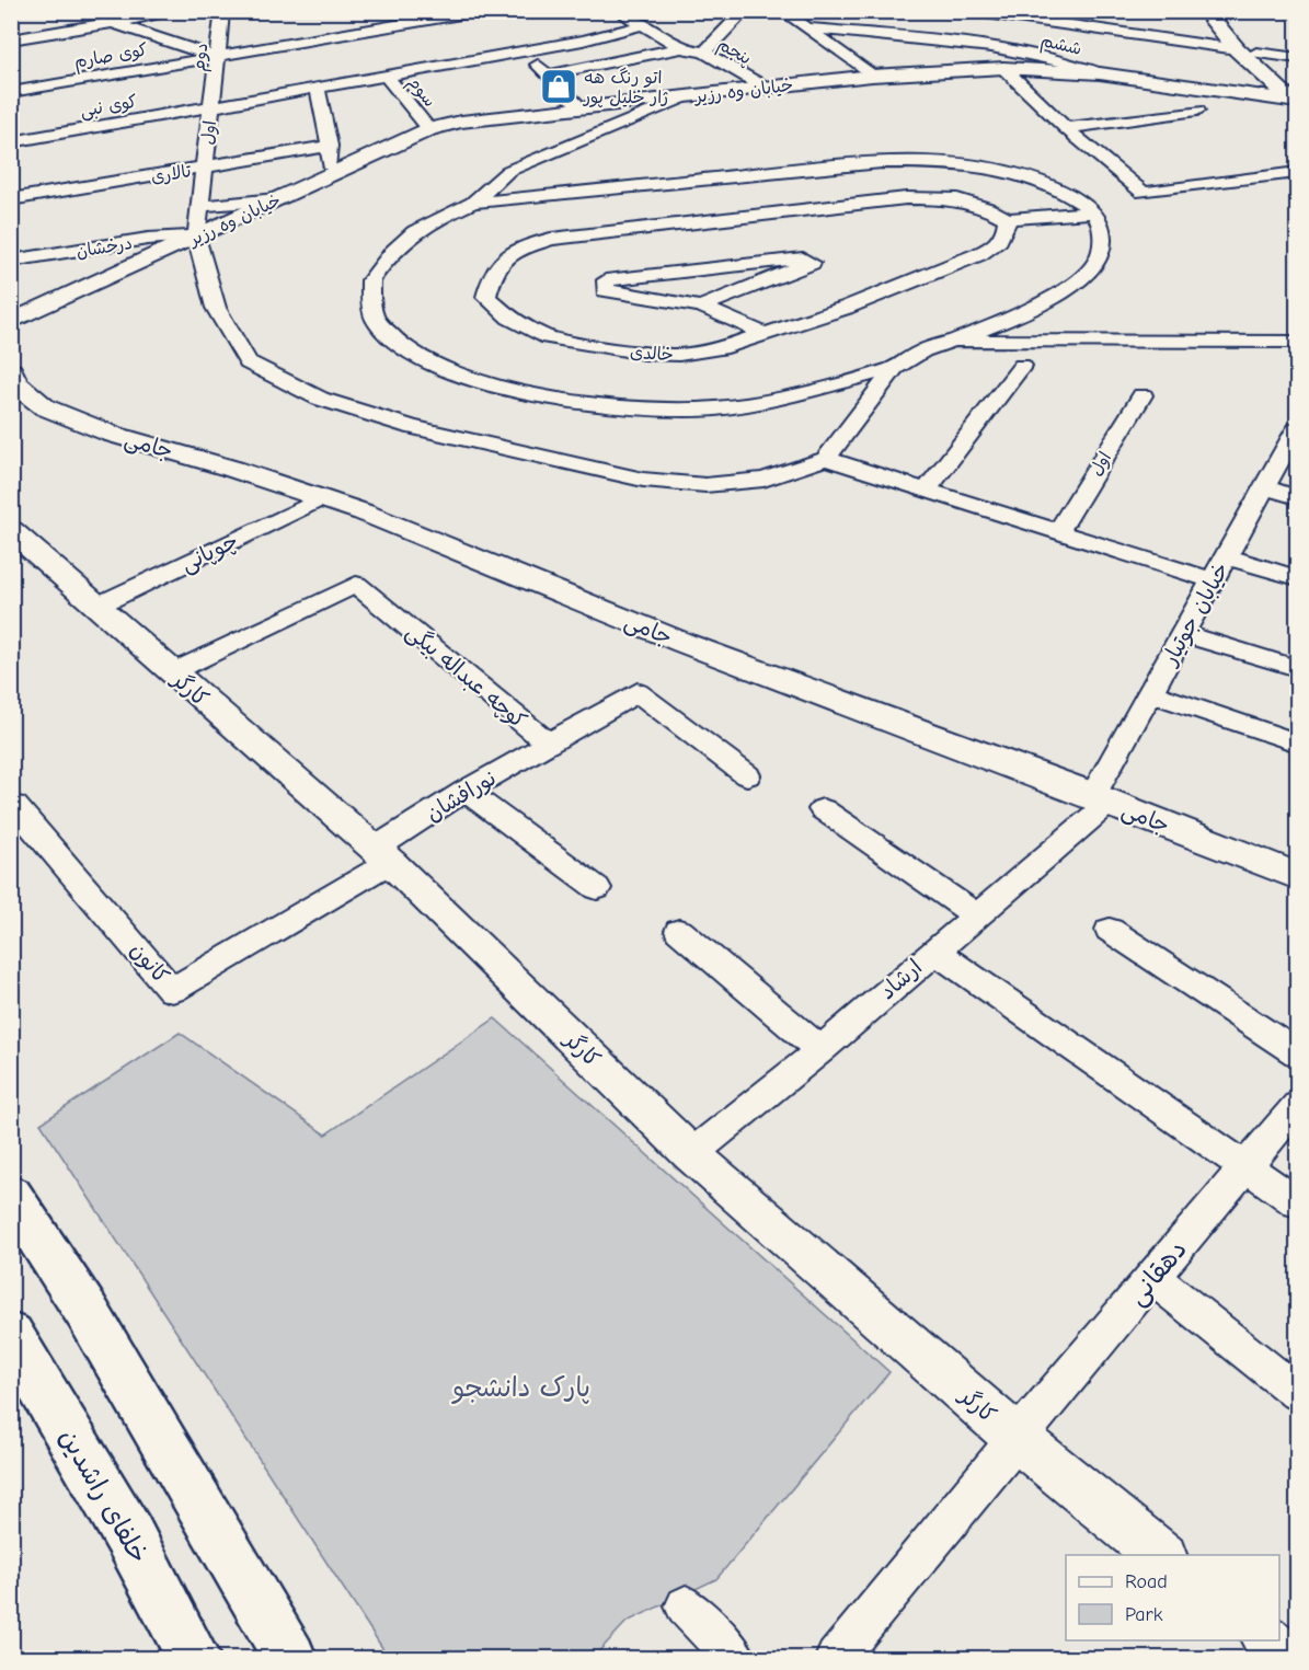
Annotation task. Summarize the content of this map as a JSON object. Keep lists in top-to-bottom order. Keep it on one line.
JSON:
{"streets":{"main road":["خلفای راشدین"],"street":["ششم","پنجم","کوی صارم","دوم","خیابان وه رزیر","سوم","کوی نبی","اول","تالاری","درخشان","خالدی","جامی","چوپانی","خیابان جوتیار","کوچه عبداله بیگی","کارگر","نورافشان","کانون","ارشاد","دهقانی"]},"crossings":[["ششم","خیابان وه رزیر"],["پنجم","خیابان وه رزیر"],["پنجم","کوی نبی"],["کوی صارم","دوم"],["دوم","کوی نبی"],["دوم","اول"],["خیابان وه رزیر","سوم"],["خیابان وه رزیر","اول"],["خیابان وه رزیر","درخشان"],["سوم","کوی نبی"],["کوی نبی","اول"],["اول","تالاری"],["اول","درخشان"],["جامی","چوپانی"],["جامی","خیابان جوتیار"],["جامی","ارشاد"],["چوپانی","کارگر"],["خیابان جوتیار","ارشاد"],["کوچه عبداله بیگی","کارگر"],["کوچه عبداله بیگی","نورافشان"],["کارگر","نورافشان"],["کارگر","کانون"],["کارگر","ارشاد"],["کارگر","دهقانی"],["نورافشان","کانون"]],"parks":["پارک دانشجو"],"places":{"shop":["اتو رنگ هه ژار خلیل پور"]},"legend":["Road","Park"]}
